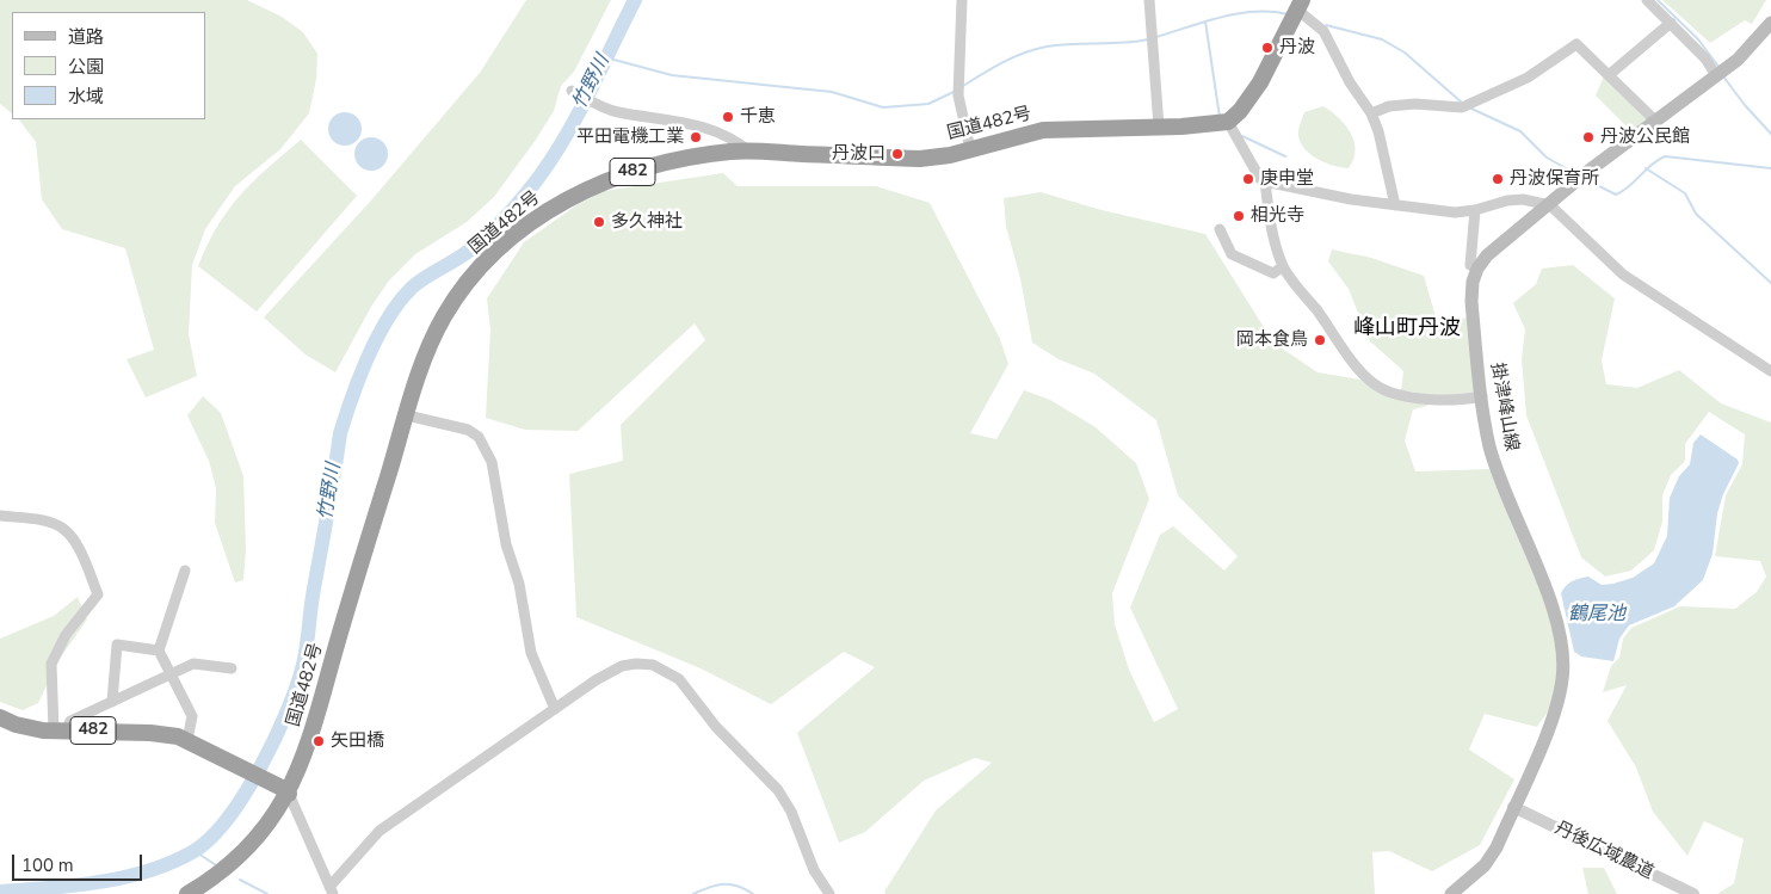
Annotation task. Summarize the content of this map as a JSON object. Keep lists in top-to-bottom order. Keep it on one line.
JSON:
{"streets":{"highway":["国道482号","482"],"main road":["掛津峰山線"],"street":["丹後広域農道"]},"crossings":[["国道482号","482"],["掛津峰山線","丹後広域農道"]],"districts":["峰山町丹波"],"water":["竹野川","鶴尾池"],"places":["丹波","千恵","平田電機工業","丹波公民館","丹波口","庚申堂","丹波保育所","相光寺","多久神社","岡本食鳥","矢田橋"],"legend":["道路","公園","水域"],"scale_bar":"100 m"}
